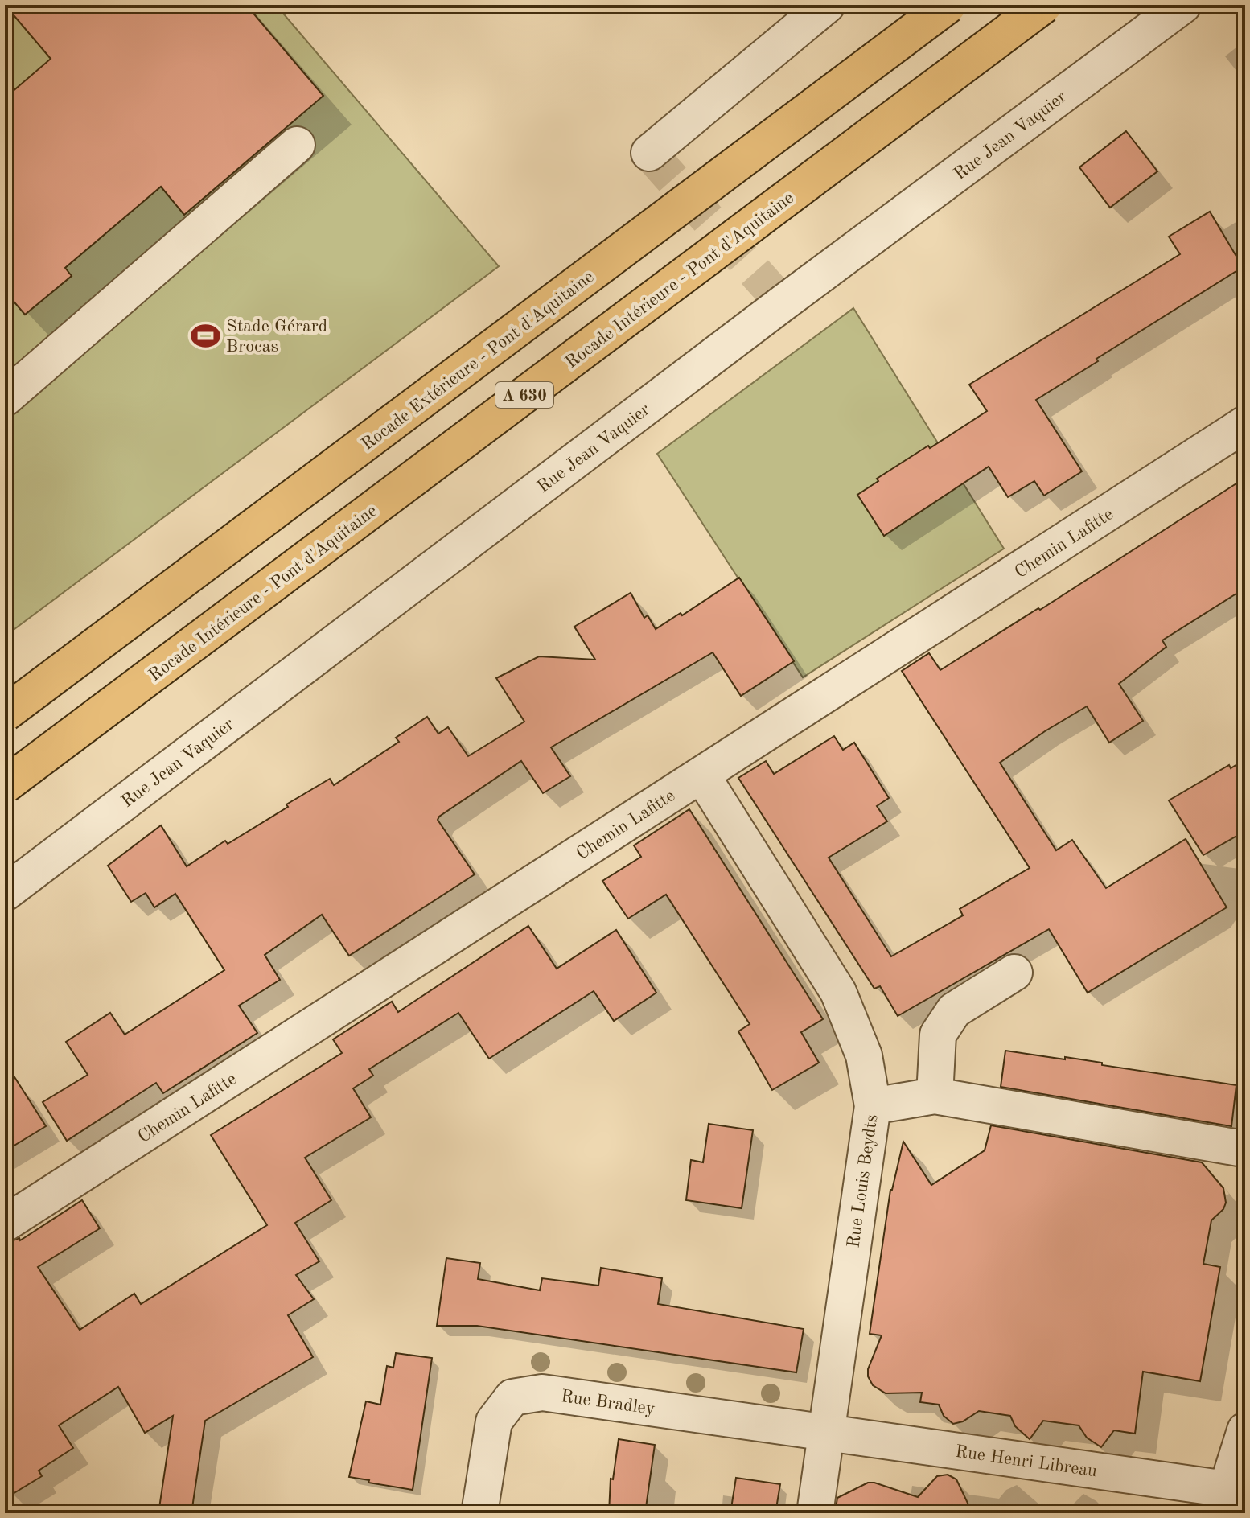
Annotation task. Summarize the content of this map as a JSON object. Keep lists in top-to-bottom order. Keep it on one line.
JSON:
{"streets":{"highway":["Rocade Intérieure - Pont d'Aquitaine","Rocade Extérieure - Pont d'Aquitaine","A 630"],"street":["Rue Jean Vaquier","Chemin Lafitte","Rue Louis Beydts","Rue Bradley","Rue Henri Libreau"]},"crossings":[["Chemin Lafitte","Rue Louis Beydts"],["Rue Louis Beydts","Rue Bradley"],["Rue Louis Beydts","Rue Henri Libreau"],["Rue Bradley","Rue Henri Libreau"]],"places":{"sports":["Stade Gérard Brocas"]}}
